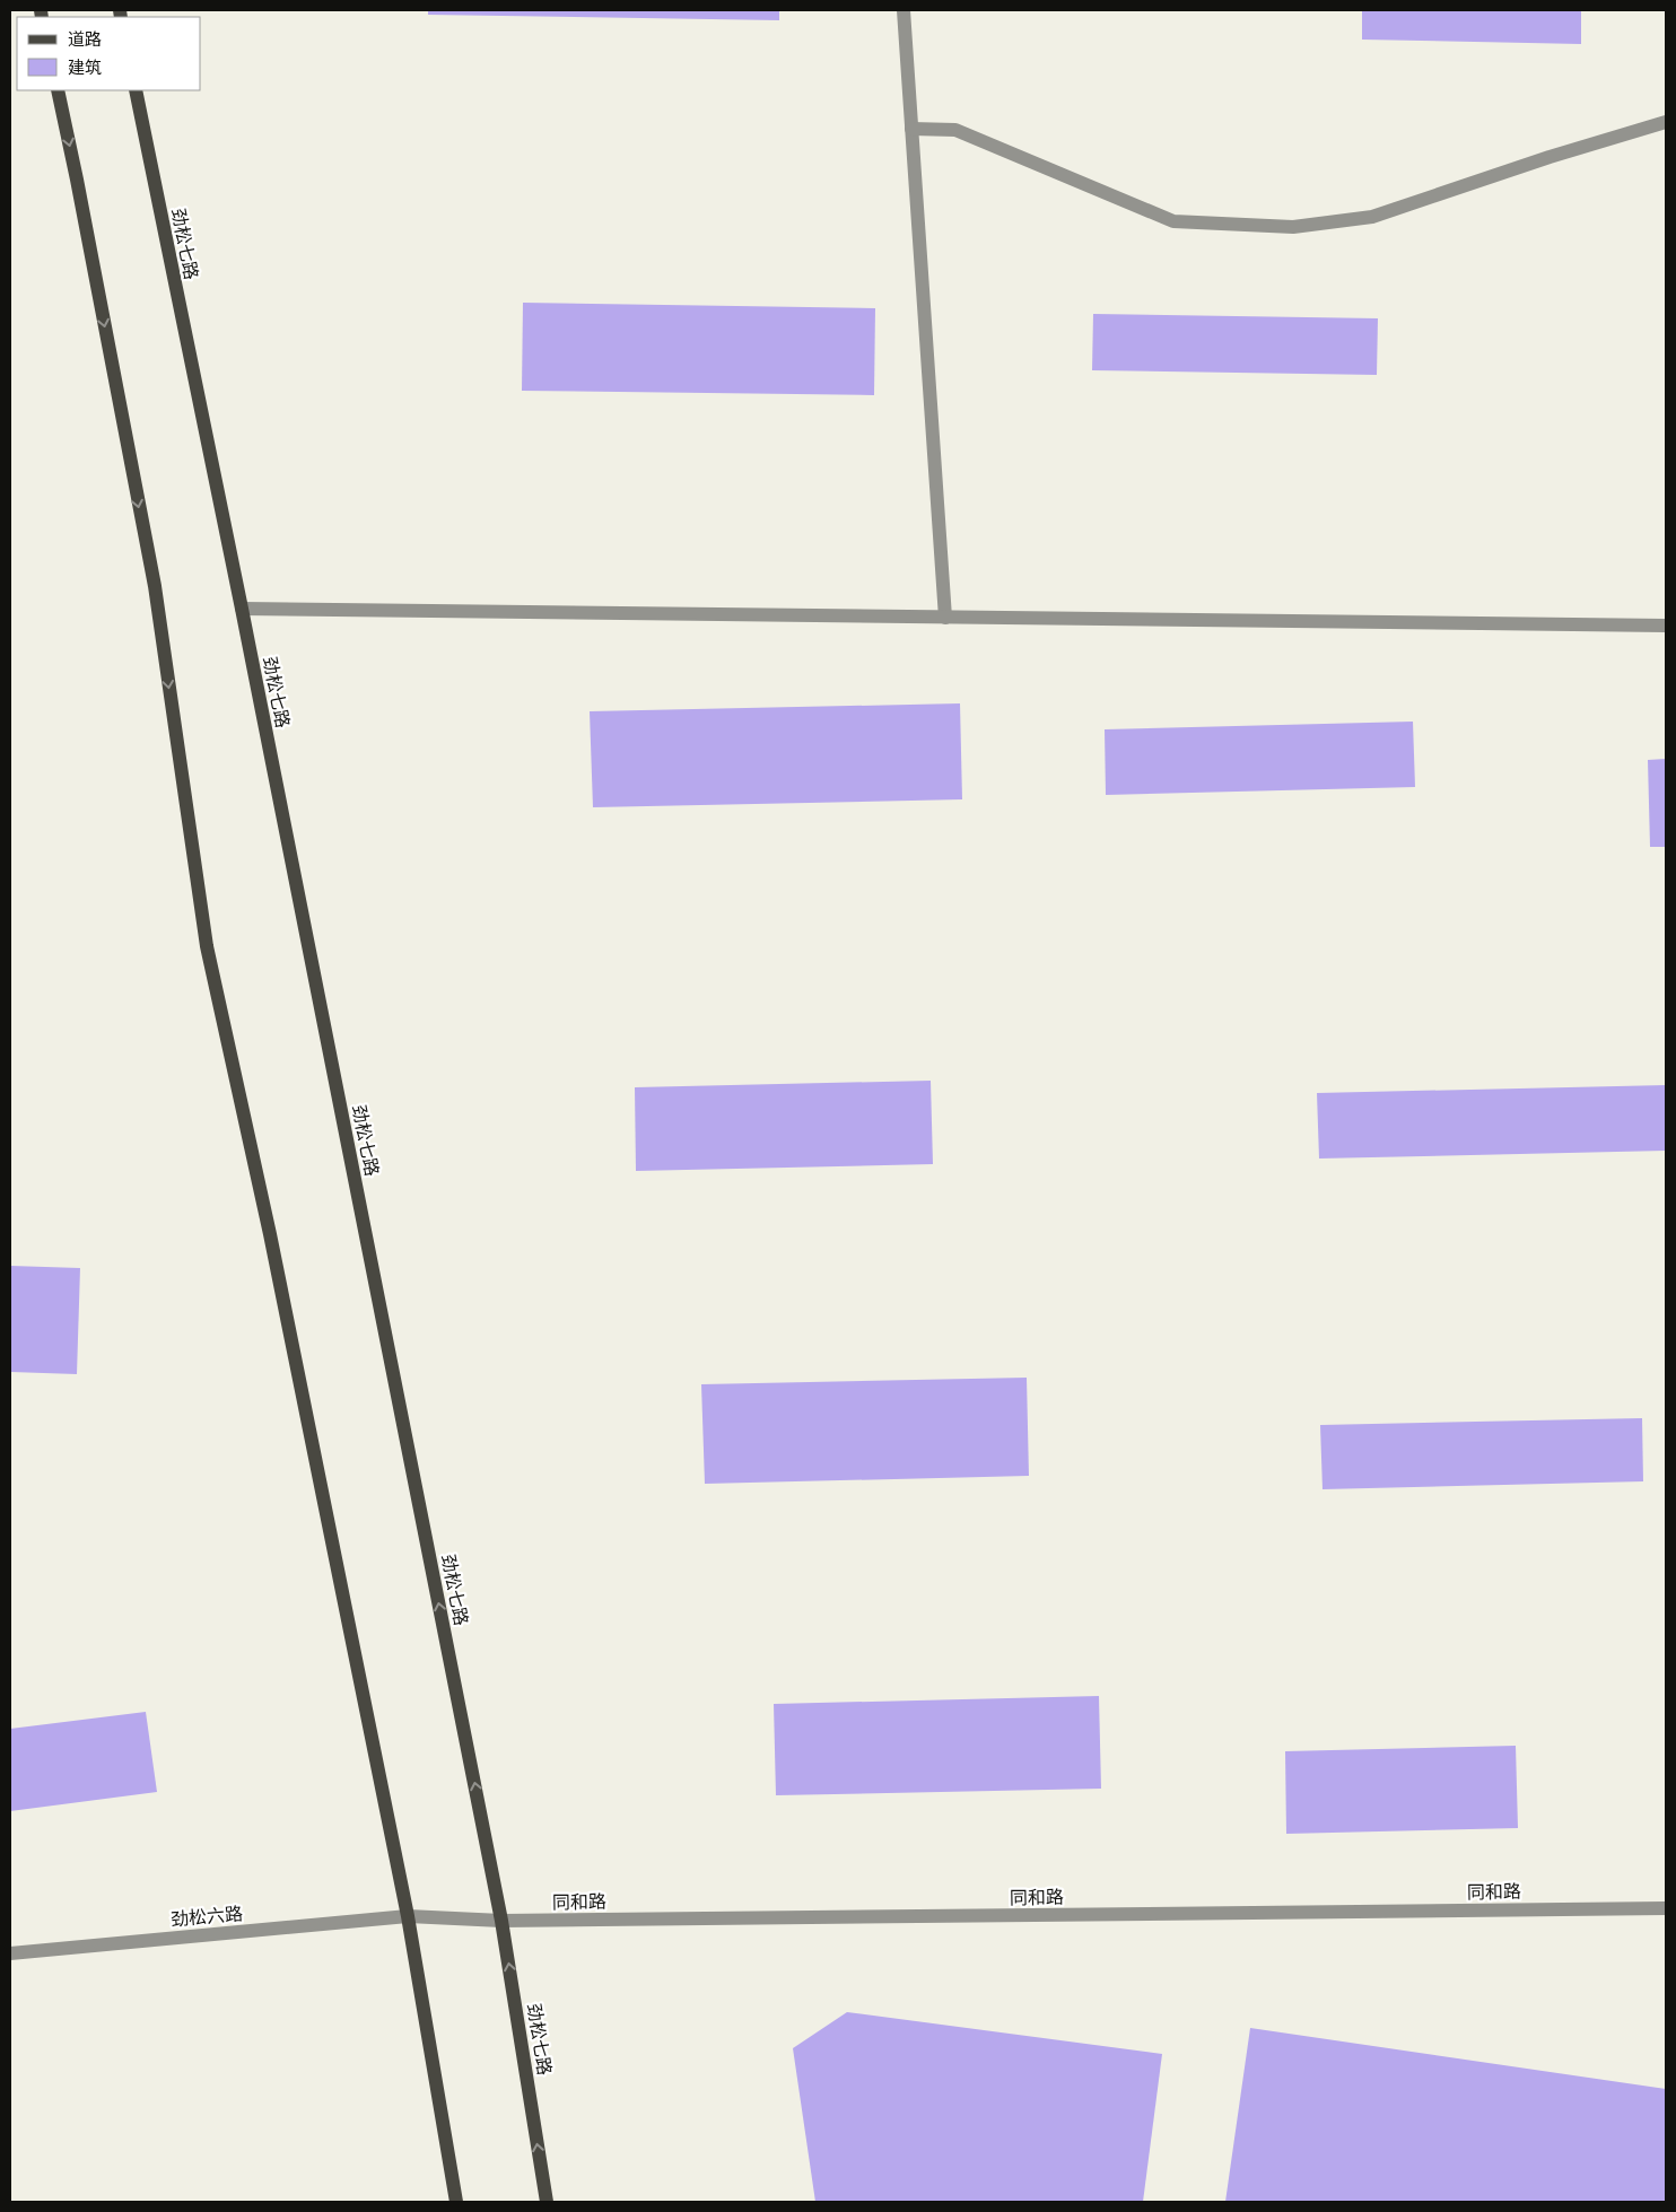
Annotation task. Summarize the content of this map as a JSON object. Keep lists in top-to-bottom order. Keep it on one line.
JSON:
{"streets":{"main road":["劲松七路"],"street":["同和路","劲松六路"]},"crossings":[["劲松七路","同和路"],["同和路","劲松六路"]],"legend":["道路","建筑"]}
